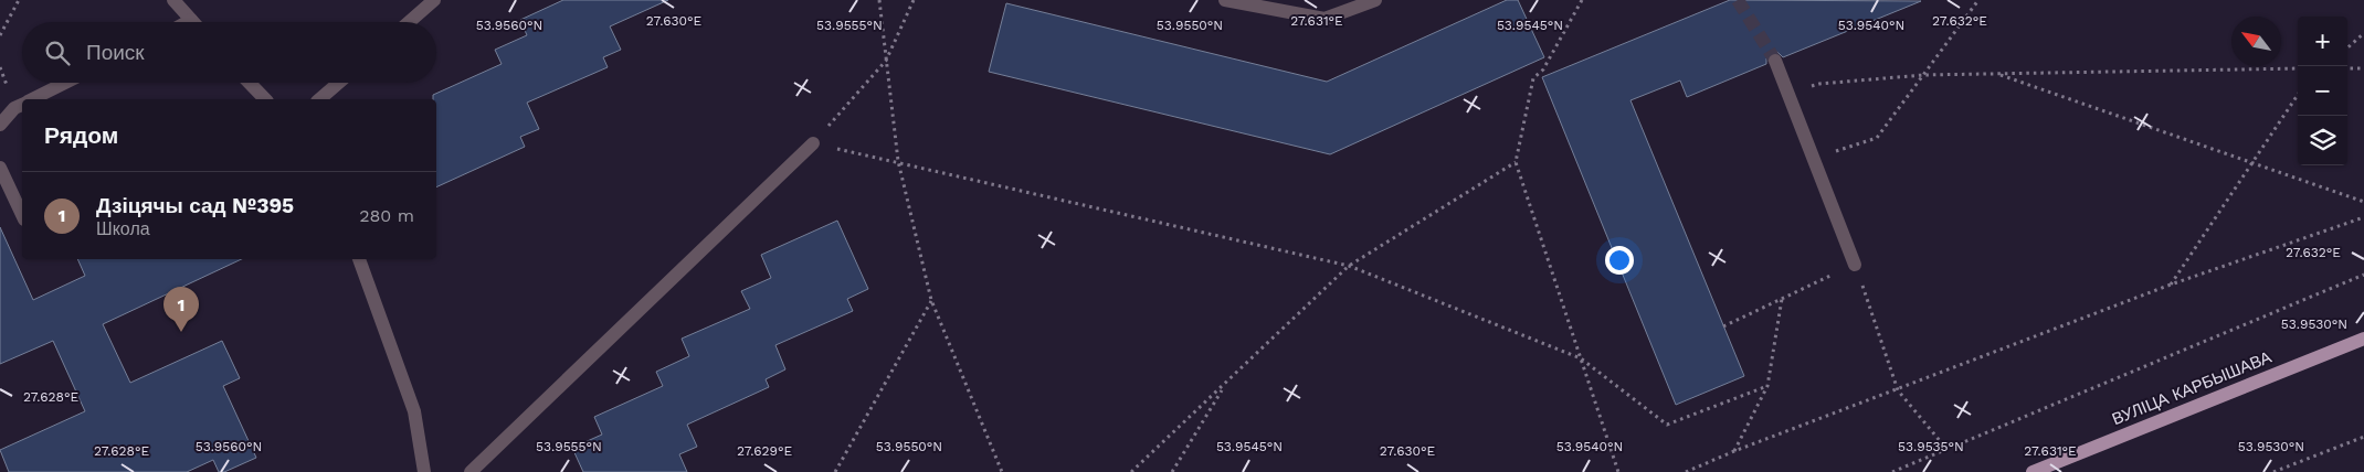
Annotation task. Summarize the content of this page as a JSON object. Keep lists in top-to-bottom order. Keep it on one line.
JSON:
{"streets":{"main road":["ВУЛІЦА КАРБЫШАВА"]},"north":"top left","page":{"map_buttons":["+","−"],"search":"Поиск","heading":"Рядом","list":[{"mark":"1","name":"Дзіцячы сад №395","note":"Школа","value":"280 m"}],"pins":"1"},"coordinates":["27.632°E","27.630°E","27.631°E","53.9560°N","53.9555°N","53.9550°N","53.9545°N","53.9540°N","53.9530°N","27.628°E","53.9535°N","27.629°E"]}
